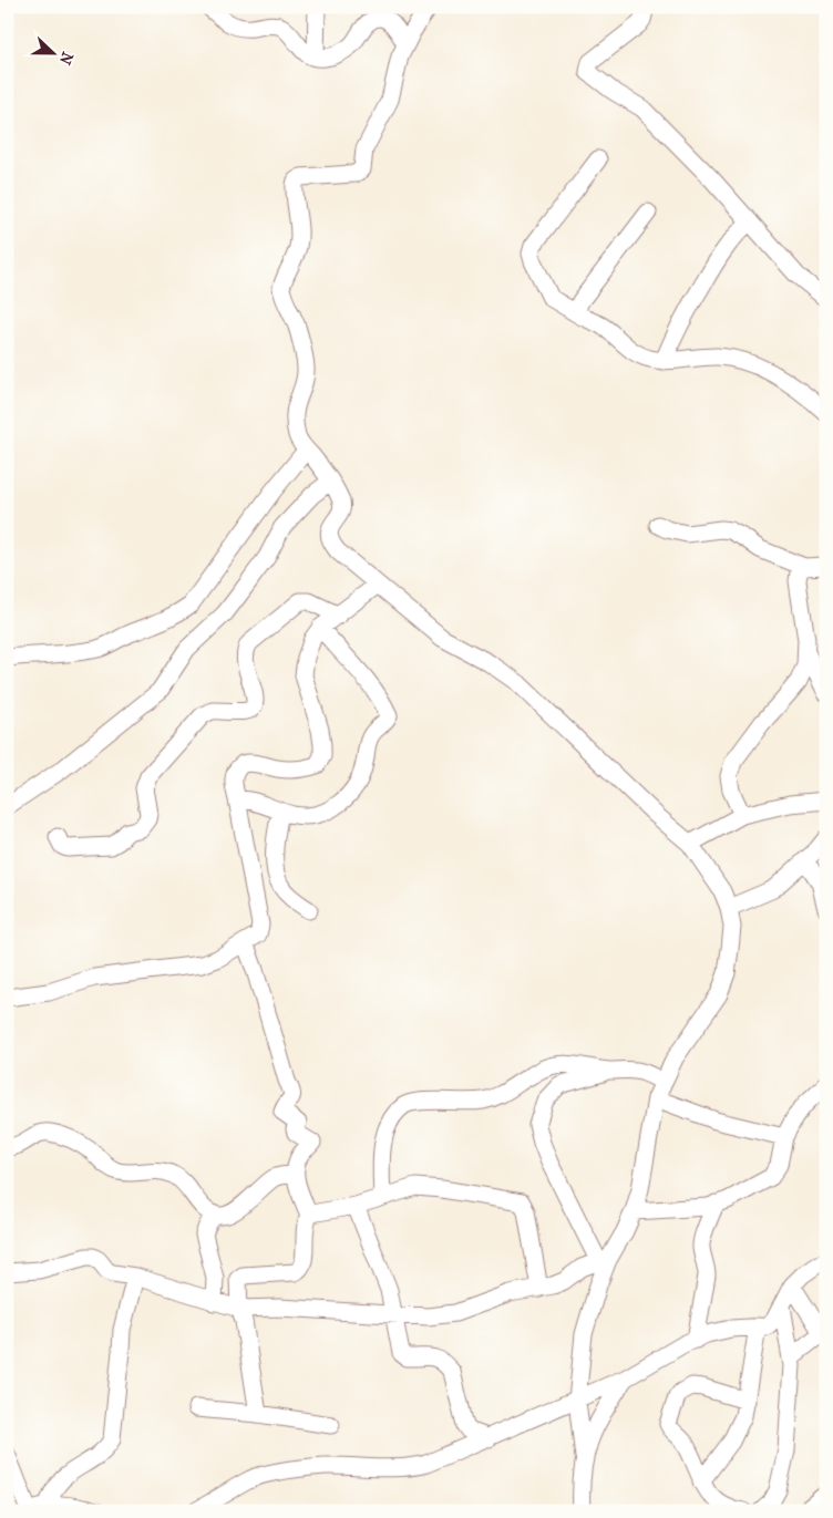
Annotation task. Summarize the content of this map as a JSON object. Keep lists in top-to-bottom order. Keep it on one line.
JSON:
{"north":"right"}
